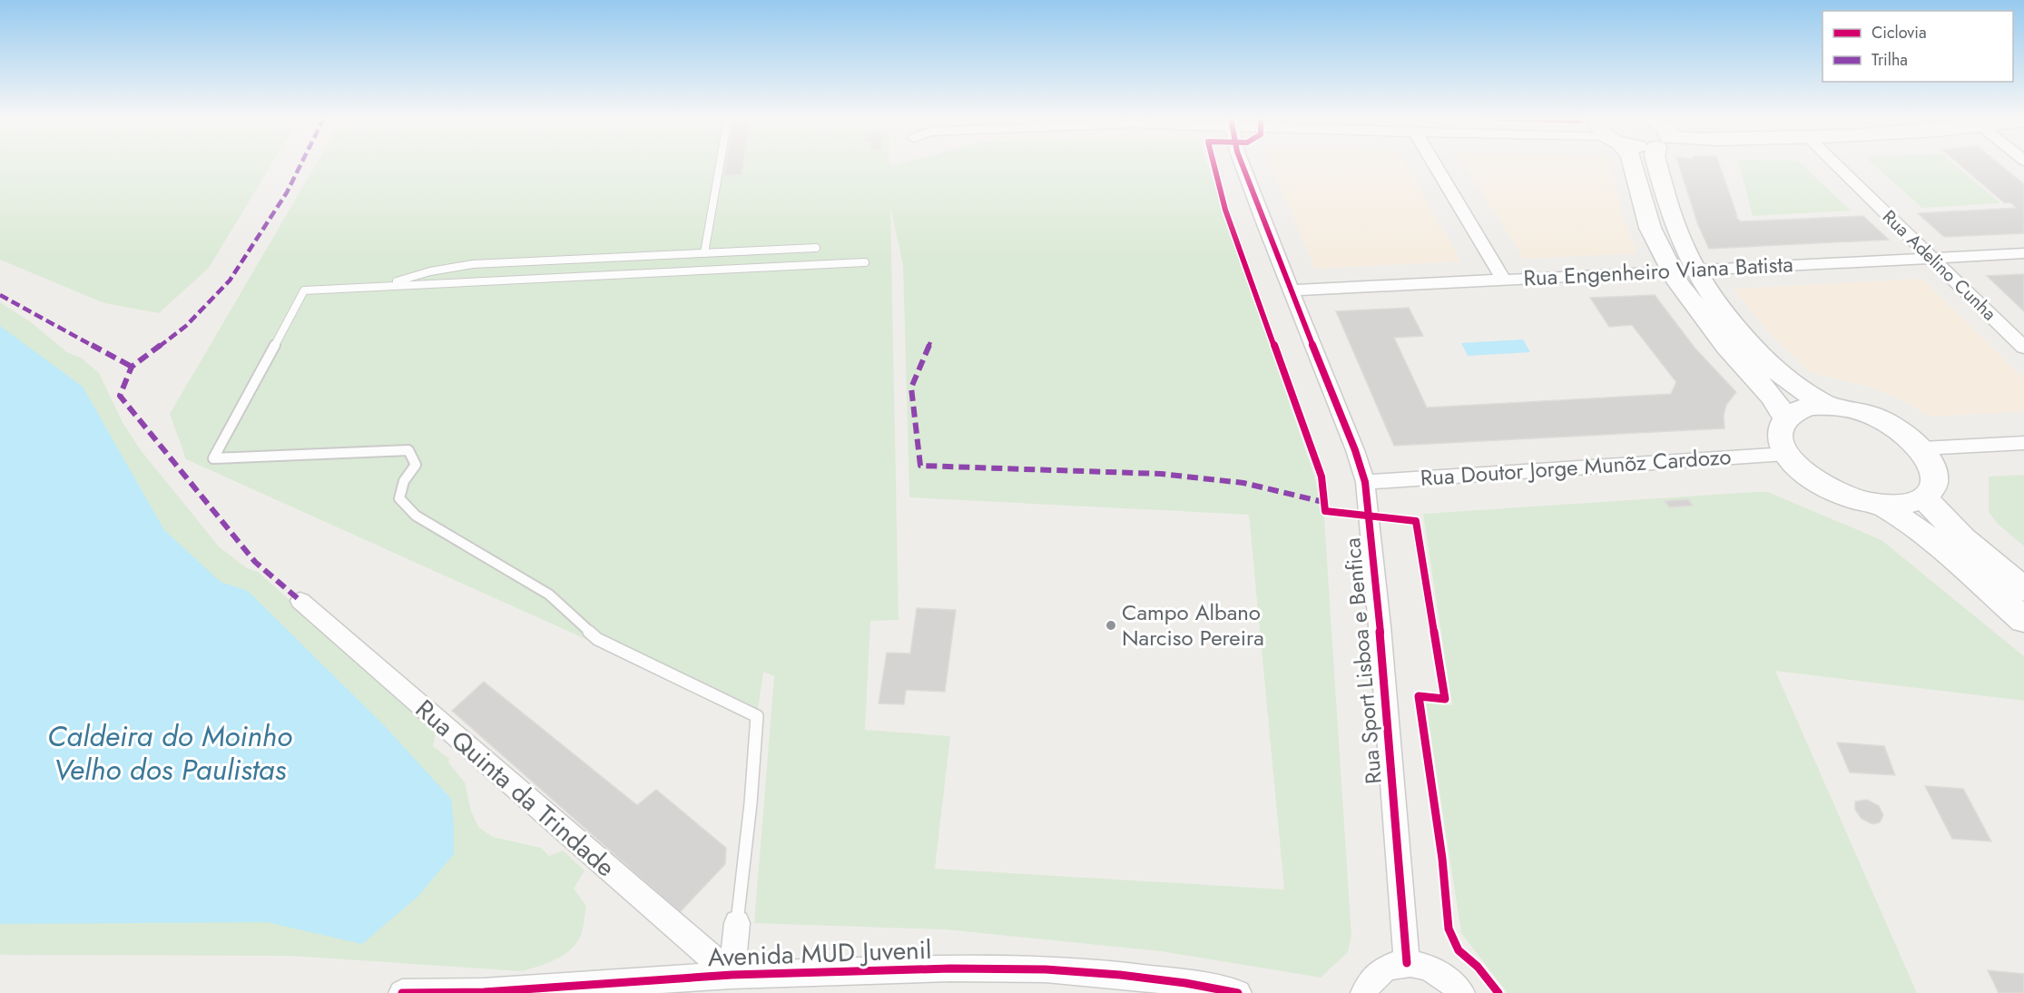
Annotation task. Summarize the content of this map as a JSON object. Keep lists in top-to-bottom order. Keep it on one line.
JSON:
{"streets":{"street":["Rua Adelino Cunha","Rua Engenheiro Viana Batista","Rua Doutor Jorge Munõz Cardozo","Rua Sport Lisboa e Benfica","Rua Quinta da Trindade","Avenida MUD Juvenil"]},"crossings":[["Rua Adelino Cunha","Rua Engenheiro Viana Batista"],["Rua Engenheiro Viana Batista","Rua Sport Lisboa e Benfica"],["Rua Doutor Jorge Munõz Cardozo","Rua Sport Lisboa e Benfica"],["Rua Quinta da Trindade","Avenida MUD Juvenil"]],"water":["Caldeira do Moinho Velho dos Paulistas"],"places":["Campo Albano Narciso Pereira"],"legend":["Ciclovia","Trilha"]}
